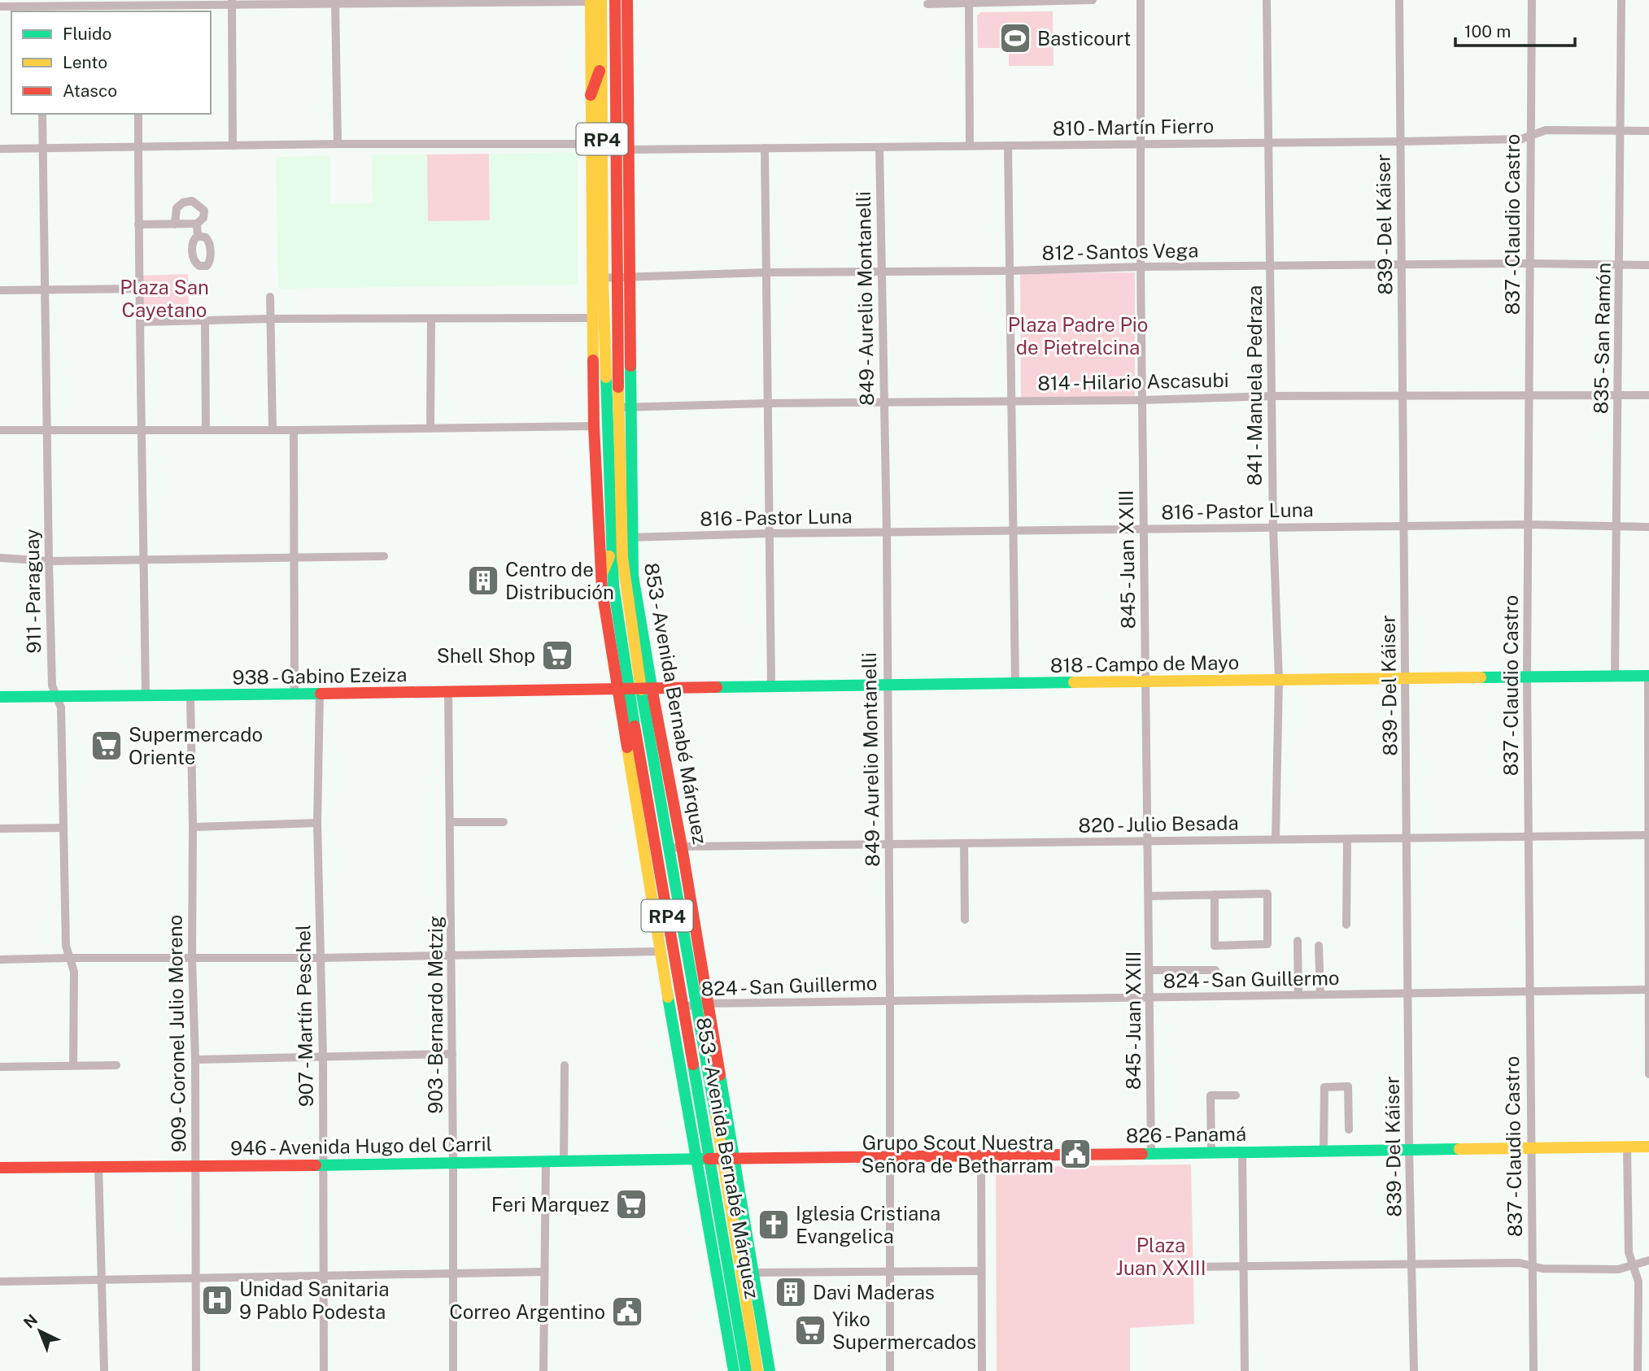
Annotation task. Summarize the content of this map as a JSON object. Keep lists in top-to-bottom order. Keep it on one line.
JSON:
{"streets":{"street":["810 - Martín Fierro","RP4","839 - Del Káiser","837 - Claudio Castro","812 - Santos Vega","849 - Aurelio Montanelli","835 - San Ramón","814 - Hilario Ascasubi","841 - Manuela Pedraza","816 - Pastor Luna","845 - Juan XXIII","911 - Paraguay","818 - Campo de Mayo","938 - Gabino Ezeiza","853 - Avenida Bernabé Márquez","820 - Julio Besada","824 - San Guillermo","903 - Bernardo Metzig","907 - Martín Peschel","909 - Coronel Julio Moreno","826 - Panamá","946 - Avenida Hugo del Carril"]},"crossings":[["810 - Martín Fierro","839 - Del Káiser"],["810 - Martín Fierro","837 - Claudio Castro"],["810 - Martín Fierro","849 - Aurelio Montanelli"],["810 - Martín Fierro","835 - San Ramón"],["810 - Martín Fierro","841 - Manuela Pedraza"],["810 - Martín Fierro","845 - Juan XXIII"],["810 - Martín Fierro","853 - Avenida Bernabé Márquez"],["839 - Del Káiser","812 - Santos Vega"],["839 - Del Káiser","814 - Hilario Ascasubi"],["839 - Del Káiser","816 - Pastor Luna"],["839 - Del Káiser","818 - Campo de Mayo"],["839 - Del Káiser","820 - Julio Besada"],["839 - Del Káiser","824 - San Guillermo"],["839 - Del Káiser","826 - Panamá"],["837 - Claudio Castro","812 - Santos Vega"],["837 - Claudio Castro","814 - Hilario Ascasubi"],["837 - Claudio Castro","816 - Pastor Luna"],["837 - Claudio Castro","818 - Campo de Mayo"],["837 - Claudio Castro","820 - Julio Besada"],["837 - Claudio Castro","824 - San Guillermo"],["837 - Claudio Castro","826 - Panamá"],["812 - Santos Vega","849 - Aurelio Montanelli"],["812 - Santos Vega","835 - San Ramón"],["812 - Santos Vega","841 - Manuela Pedraza"],["812 - Santos Vega","845 - Juan XXIII"],["812 - Santos Vega","853 - Avenida Bernabé Márquez"],["849 - Aurelio Montanelli","814 - Hilario Ascasubi"],["849 - Aurelio Montanelli","816 - Pastor Luna"],["849 - Aurelio Montanelli","818 - Campo de Mayo"],["849 - Aurelio Montanelli","820 - Julio Besada"],["849 - Aurelio Montanelli","824 - San Guillermo"],["849 - Aurelio Montanelli","826 - Panamá"],["835 - San Ramón","814 - Hilario Ascasubi"],["835 - San Ramón","816 - Pastor Luna"],["835 - San Ramón","818 - Campo de Mayo"],["814 - Hilario Ascasubi","841 - Manuela Pedraza"],["814 - Hilario Ascasubi","845 - Juan XXIII"],["814 - Hilario Ascasubi","853 - Avenida Bernabé Márquez"],["841 - Manuela Pedraza","816 - Pastor Luna"],["841 - Manuela Pedraza","818 - Campo de Mayo"],["841 - Manuela Pedraza","820 - Julio Besada"],["816 - Pastor Luna","845 - Juan XXIII"],["816 - Pastor Luna","853 - Avenida Bernabé Márquez"],["845 - Juan XXIII","818 - Campo de Mayo"],["845 - Juan XXIII","820 - Julio Besada"],["845 - Juan XXIII","824 - San Guillermo"],["845 - Juan XXIII","826 - Panamá"],["911 - Paraguay","938 - Gabino Ezeiza"],["818 - Campo de Mayo","938 - Gabino Ezeiza"],["818 - Campo de Mayo","853 - Avenida Bernabé Márquez"],["938 - Gabino Ezeiza","853 - Avenida Bernabé Márquez"],["938 - Gabino Ezeiza","903 - Bernardo Metzig"],["938 - Gabino Ezeiza","907 - Martín Peschel"],["938 - Gabino Ezeiza","909 - Coronel Julio Moreno"],["853 - Avenida Bernabé Márquez","820 - Julio Besada"],["853 - Avenida Bernabé Márquez","824 - San Guillermo"],["853 - Avenida Bernabé Márquez","826 - Panamá"],["853 - Avenida Bernabé Márquez","946 - Avenida Hugo del Carril"],["903 - Bernardo Metzig","946 - Avenida Hugo del Carril"],["907 - Martín Peschel","946 - Avenida Hugo del Carril"],["909 - Coronel Julio Moreno","946 - Avenida Hugo del Carril"],["826 - Panamá","946 - Avenida Hugo del Carril"]],"parks":["Plaza San Cayetano","Plaza Padre Pio de Pietrelcina","Plaza Juan XXIII"],"places":{"sports":["Basticourt"],"building":["Centro de Distribución","Davi Maderas"],"supermarket":["Shell Shop","Supermercado Oriente","Feri Marquez","Yiko Supermercados"],"public building":["Grupo Scout Nuestra Señora de Betharram","Correo Argentino"],"church":["Iglesia Cristiana Evangelica"],"hospital":["Unidad Sanitaria 9 Pablo Podesta"]},"legend":["Fluido","Lento","Atasco"],"scale_bar":"100 m","north":"top left"}
